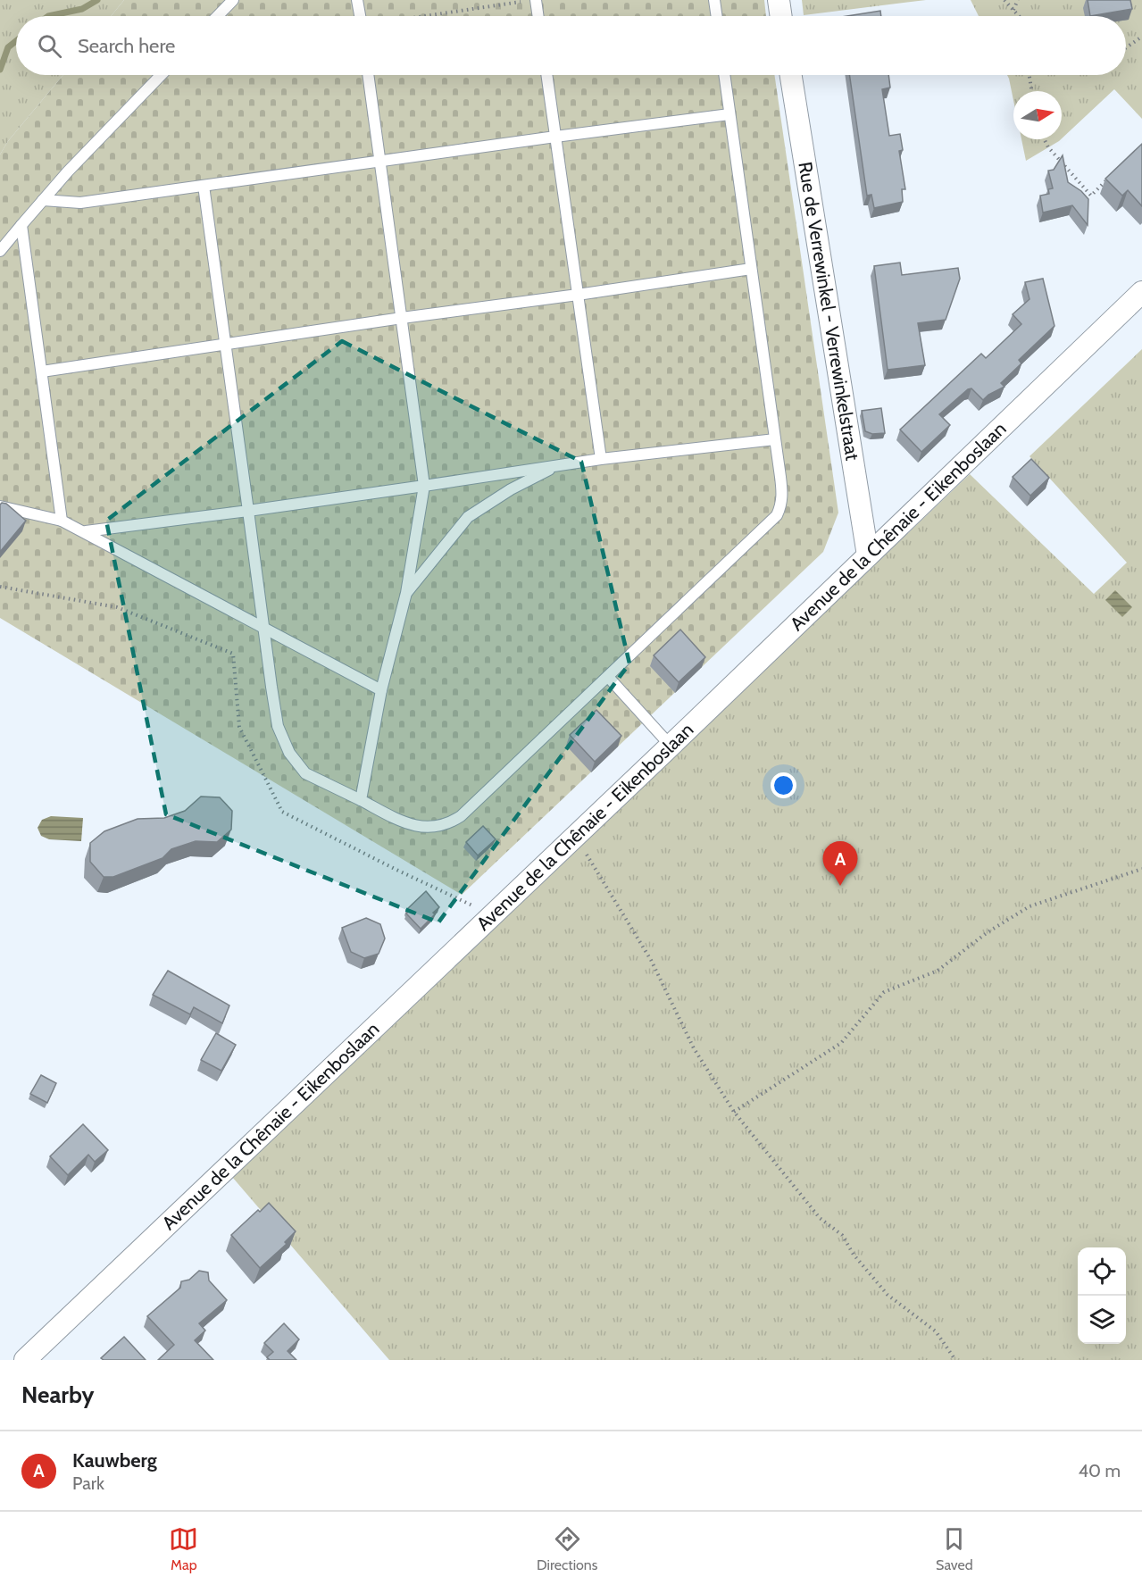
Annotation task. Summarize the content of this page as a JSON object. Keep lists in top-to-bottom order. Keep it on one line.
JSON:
{"streets":{"street":["Rue de Verrewinkel - Verrewinkelstraat","Avenue de la Chênaie - Eikenboslaan"]},"crossings":[["Rue de Verrewinkel - Verrewinkelstraat","Avenue de la Chênaie - Eikenboslaan"]],"north":"right","page":{"search":"Search here","pins":"A","heading":"Nearby","list":[{"mark":"A","name":"Kauwberg","note":"Park","value":"40 m"}],"nav":["Map","Directions","Saved"]}}
